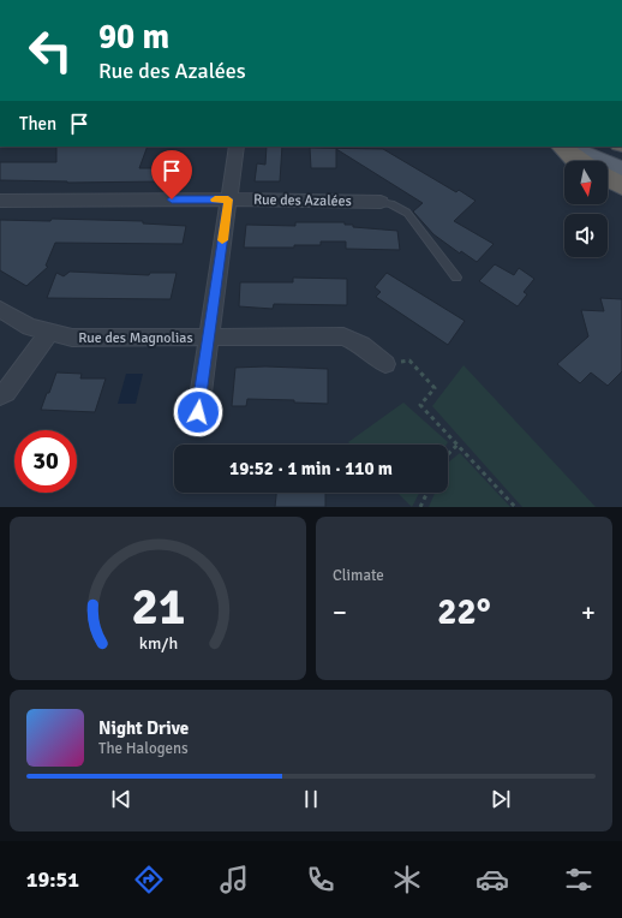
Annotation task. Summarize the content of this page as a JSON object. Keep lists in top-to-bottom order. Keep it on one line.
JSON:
{"streets":{"street":["Rue des Azalées","Rue des Magnolias"]},"north":"bottom","page":{"turn":["90 m","Rue des Azalées"],"then":"Then","limit":"30","trip":"19:52 · 1 min · 110 m","tile":"Climate","heat":["−","22°","+"],"song":["Night Drive","The Halogens"],"tabs":"19:51","gauge":["21","km/h"]}}
